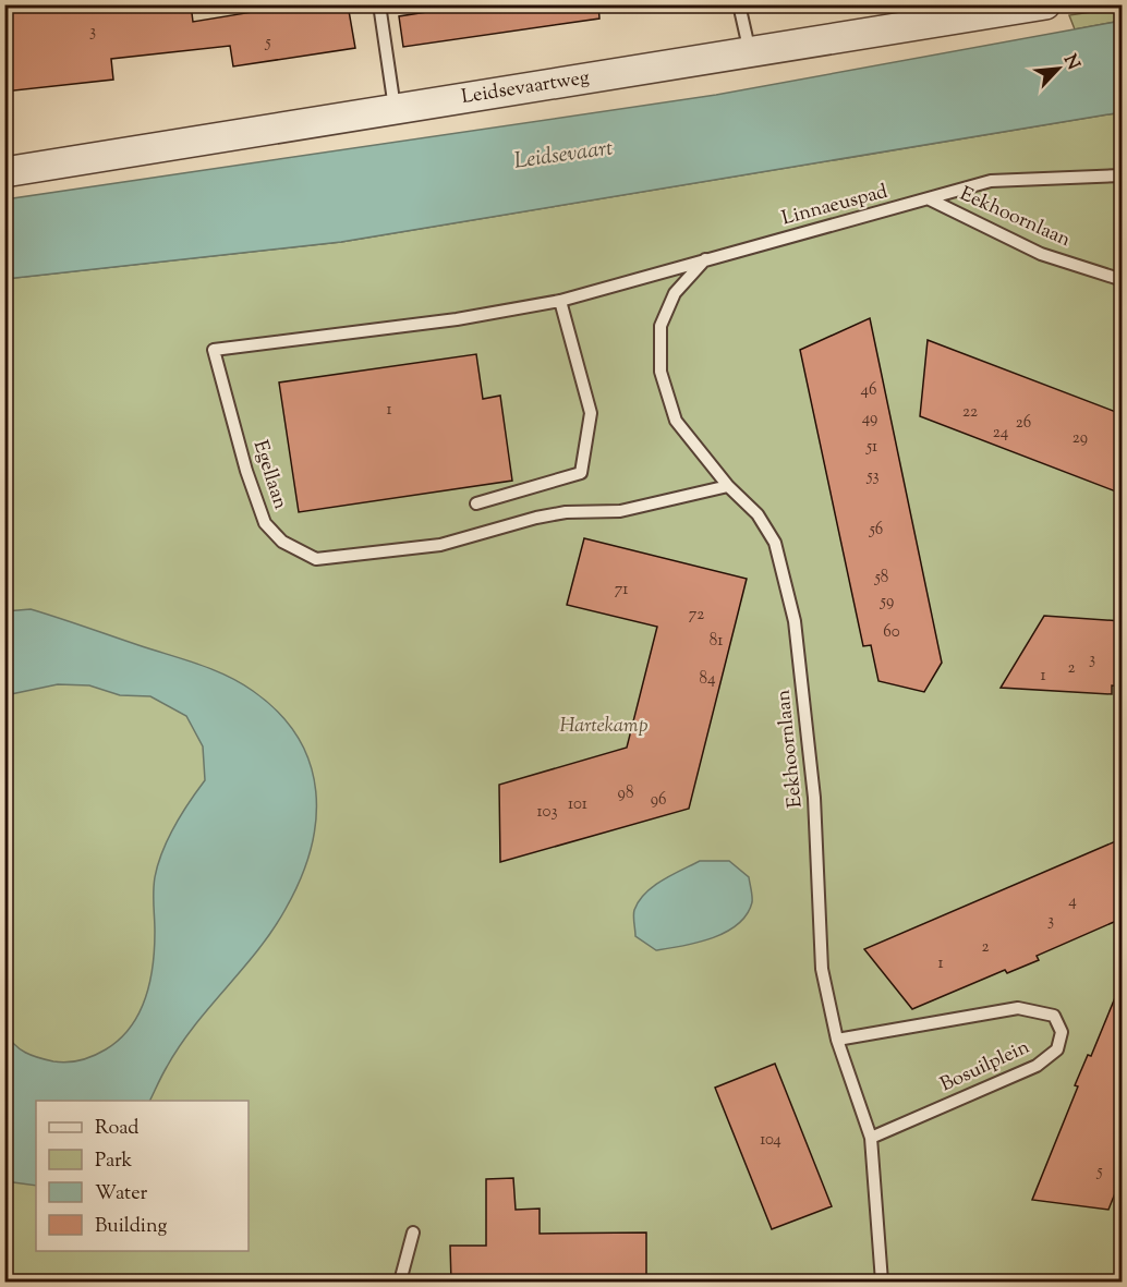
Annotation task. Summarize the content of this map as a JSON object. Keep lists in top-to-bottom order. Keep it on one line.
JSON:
{"streets":{"street":["Leidsevaartweg"],"lane":["Linnaeuspad","Eekhoornlaan","Egellaan","Bosuilplein"]},"crossings":[["Linnaeuspad","Eekhoornlaan"],["Linnaeuspad","Egellaan"],["Eekhoornlaan","Egellaan"],["Eekhoornlaan","Bosuilplein"]],"water":["Leidsevaart"],"parks":["Hartekamp"],"house_numbers":["3","5","46","1","22","49","26","24","29","51","53","56","58","71","59","72","60","81","3","2","1","84","98","96","101","103","4","3","2","1","104","5"],"legend":["Road","Park","Water","Building"],"north":"top right"}
